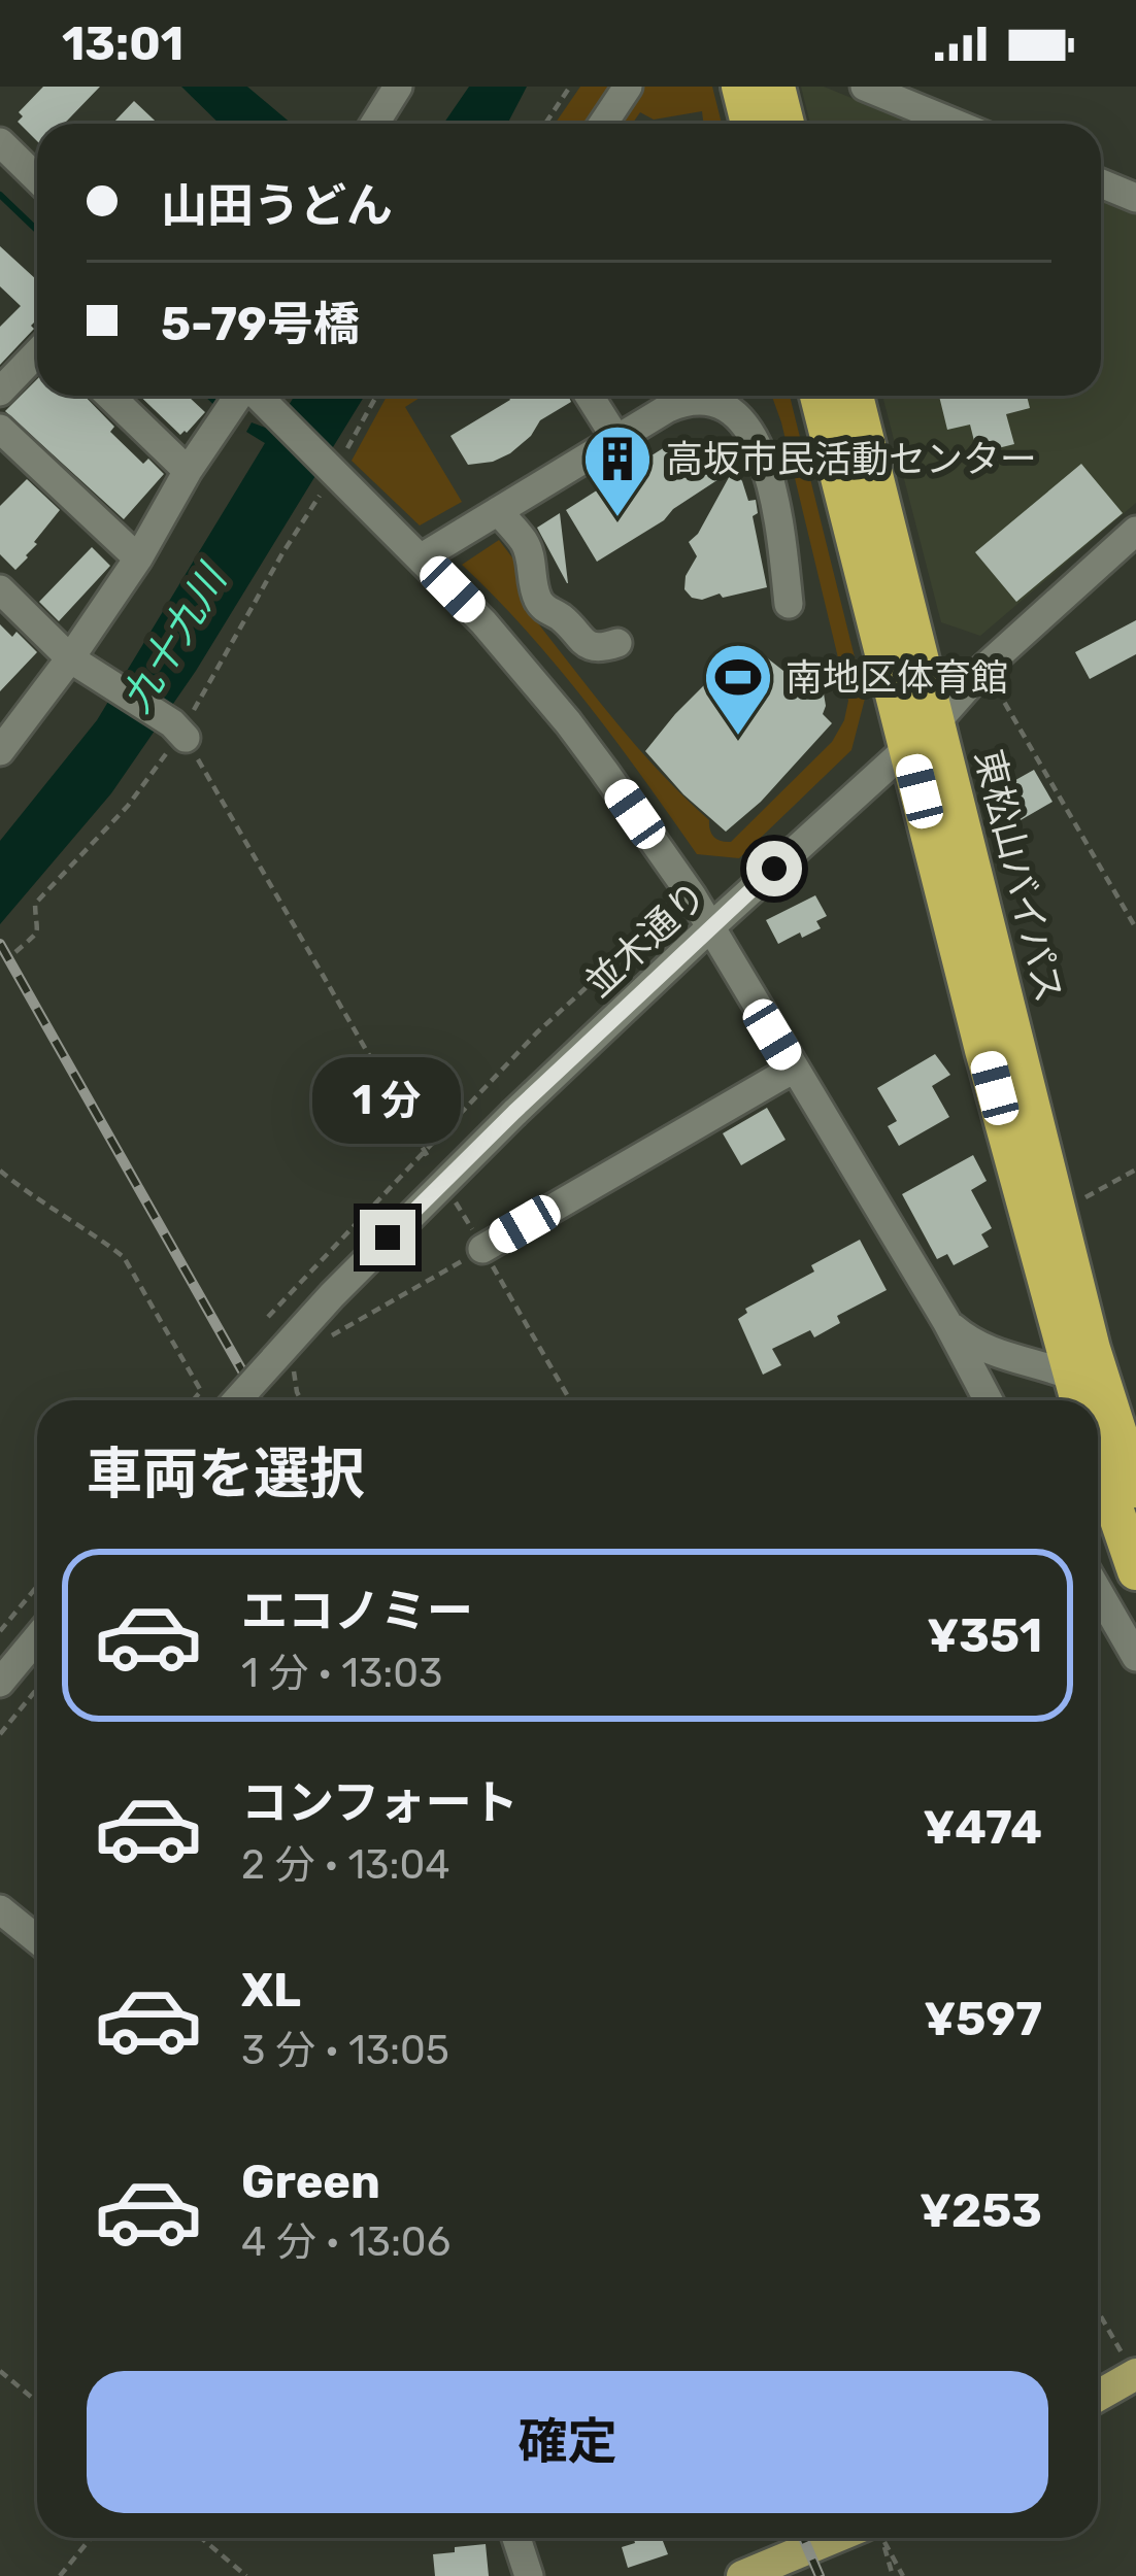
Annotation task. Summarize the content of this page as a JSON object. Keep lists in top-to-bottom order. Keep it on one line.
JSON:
{"streets":{"highway":["東松山バイパス"],"street":["並木通り"]},"crossings":[["東松山バイパス","並木通り"]],"water":["九十九川"],"places":{"building":["高坂市民活動センター"],"sports":["南地区体育館"]},"page":{"status":"13:01","banner":["山田うどん","5-79号橋"],"bubble":"1 分","heading":"車両を選択","list":[{"name":"エコノミー","note":"1 分 · 13:03","value":"¥351"},{"name":"コンフォート","note":"2 分 · 13:04","value":"¥474"},{"name":"XL","note":"3 分 · 13:05","value":"¥597"},{"name":"Green","note":"4 分 · 13:06","value":"¥253"}],"buttons":"確定"}}
